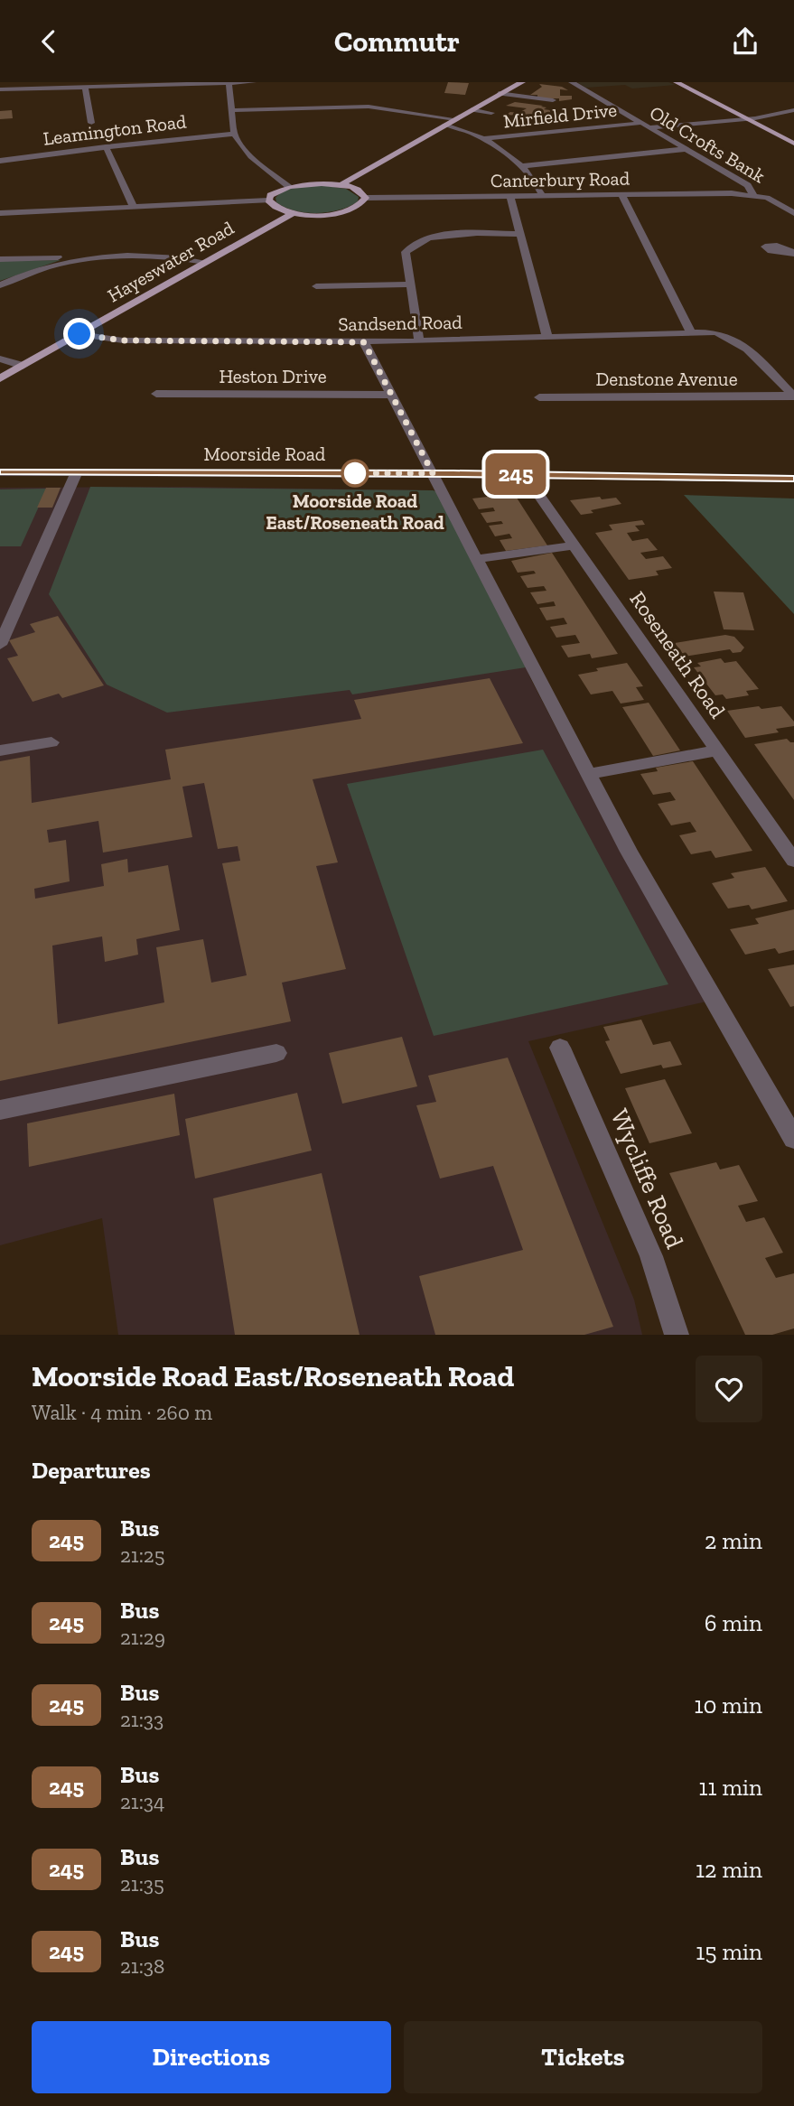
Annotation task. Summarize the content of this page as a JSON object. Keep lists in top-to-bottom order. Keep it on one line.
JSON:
{"streets":{"main road":["Hayeswater Road"],"street":["Mirfield Drive","Leamington Road","Old Crofts Bank","Canterbury Road","Sandsend Road","Heston Drive","Denstone Avenue","Moorside Road","Roseneath Road","Wycliffe Road"]},"crossings":[["Mirfield Drive","Old Crofts Bank"],["Old Crofts Bank","Canterbury Road"],["Hayeswater Road","Sandsend Road"],["Sandsend Road","Denstone Avenue"],["Moorside Road","Roseneath Road"]],"places":["Moorside Road East/Roseneath Road"],"lines":["bus line 245"],"page":{"header":"Commutr","on_map":"245","heading":[["Moorside Road East/Roseneath Road","Walk · 4 min · 260 m"],"Departures"],"list":[{"mark":"245","name":"Bus","note":"21:25","value":"2 min"},{"mark":"245","name":"Bus","note":"21:29","value":"6 min"},{"mark":"245","name":"Bus","note":"21:33","value":"10 min"},{"mark":"245","name":"Bus","note":"21:34","value":"11 min"},{"mark":"245","name":"Bus","note":"21:35","value":"12 min"},{"mark":"245","name":"Bus","note":"21:38","value":"15 min"}],"buttons":["Directions","Tickets"]}}
